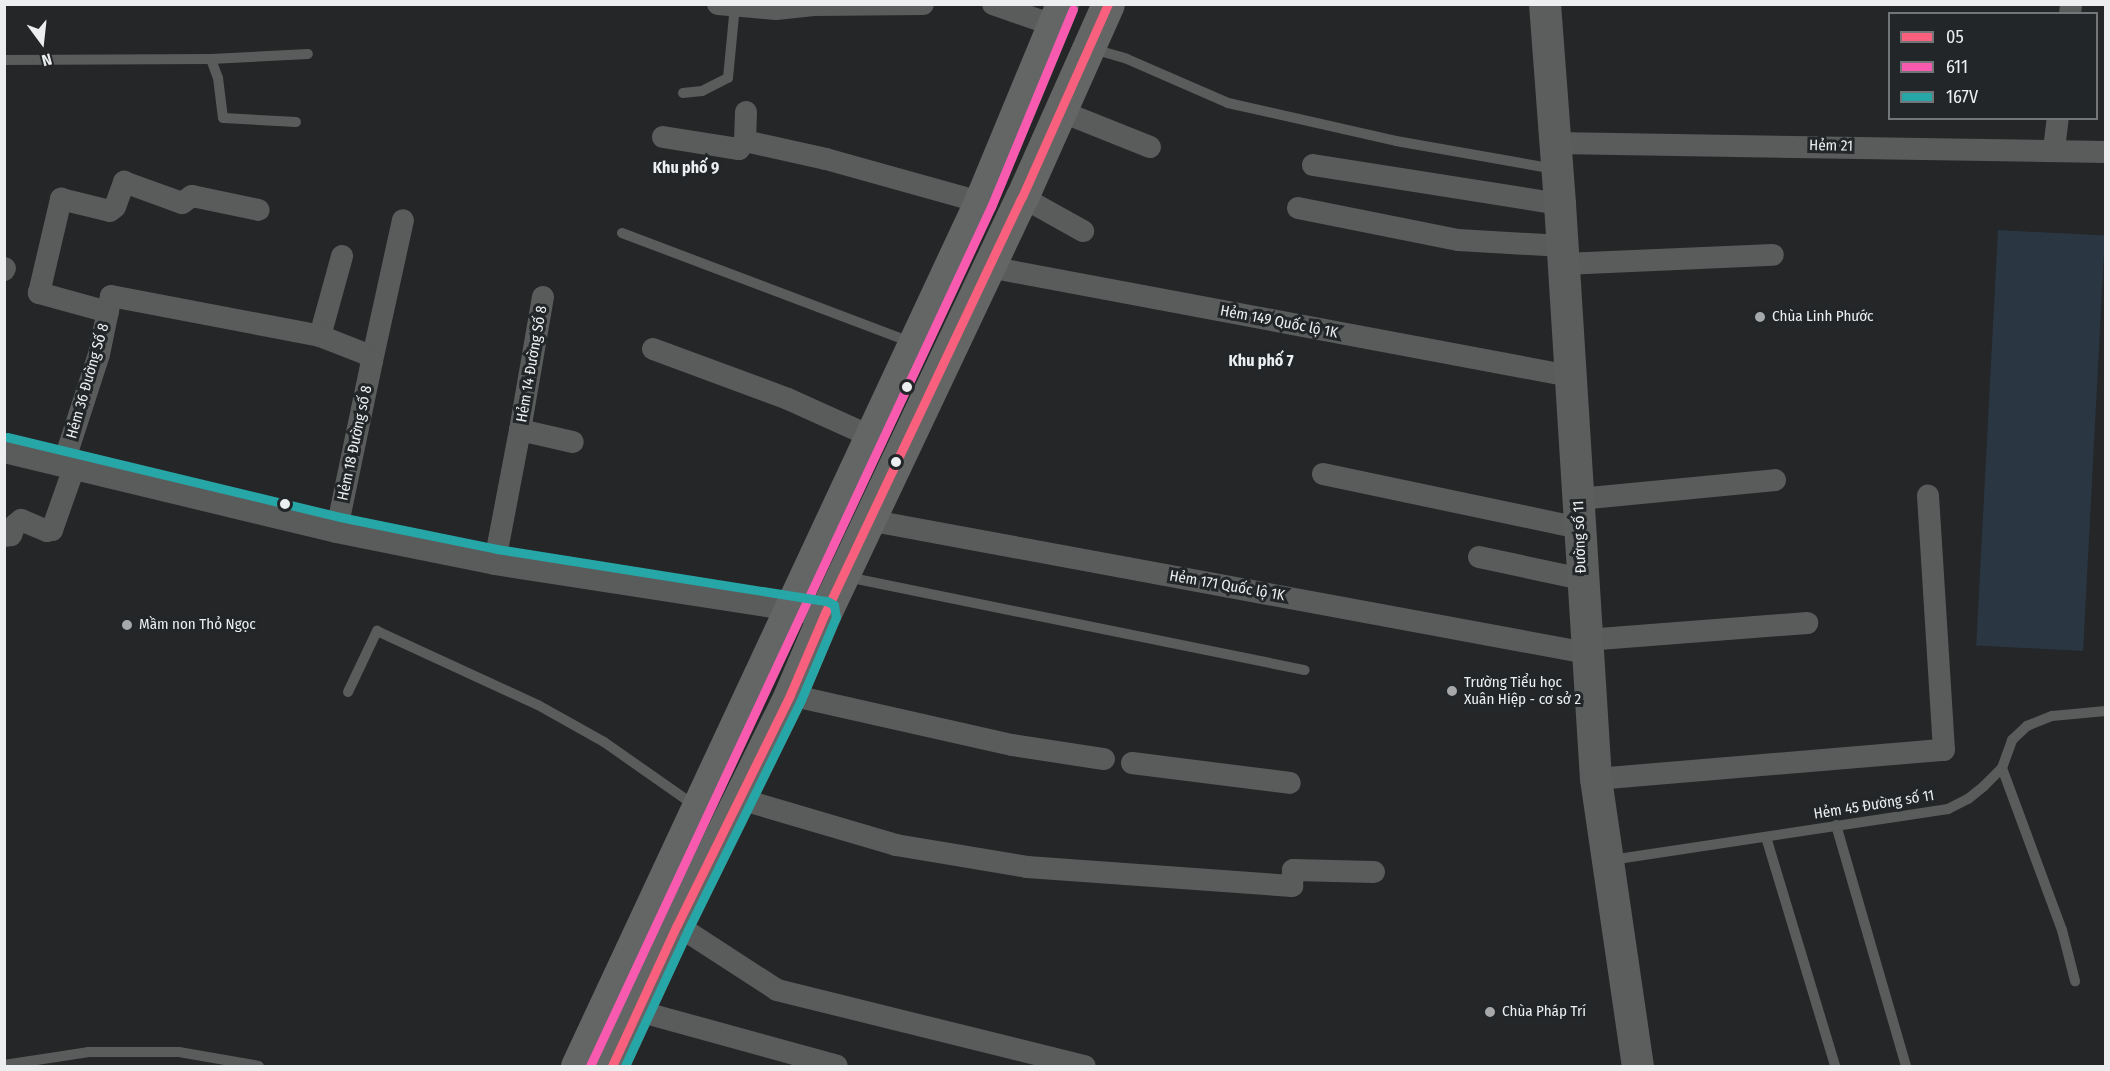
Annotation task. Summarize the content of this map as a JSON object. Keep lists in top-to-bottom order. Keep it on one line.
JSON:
{"streets":{"main road":["Đường số 11"],"street":["Hẻm 21","Hẻm 149 Quốc lộ 1K","Hẻm 14 Đường Số 8","Hẻm 36 Đường Số 8","Hẻm 18 Đường số 8","Hẻm 171 Quốc lộ 1K"],"lane":["Hẻm 45 Đường số 11"]},"crossings":[["Hẻm 21","Đường số 11"],["Hẻm 149 Quốc lộ 1K","Đường số 11"],["Đường số 11","Hẻm 171 Quốc lộ 1K"],["Đường số 11","Hẻm 45 Đường số 11"]],"districts":["Khu phố 9","Khu phố 7"],"places":["Chùa Linh Phước","Mầm non Thỏ Ngọc","Trường Tiểu học Xuân Hiệp - cơ sở 2","Chùa Pháp Trí"],"lines":["transit line 05","transit line 611","transit line 167V"],"legend":["05","611","167V"],"north":"bottom"}
